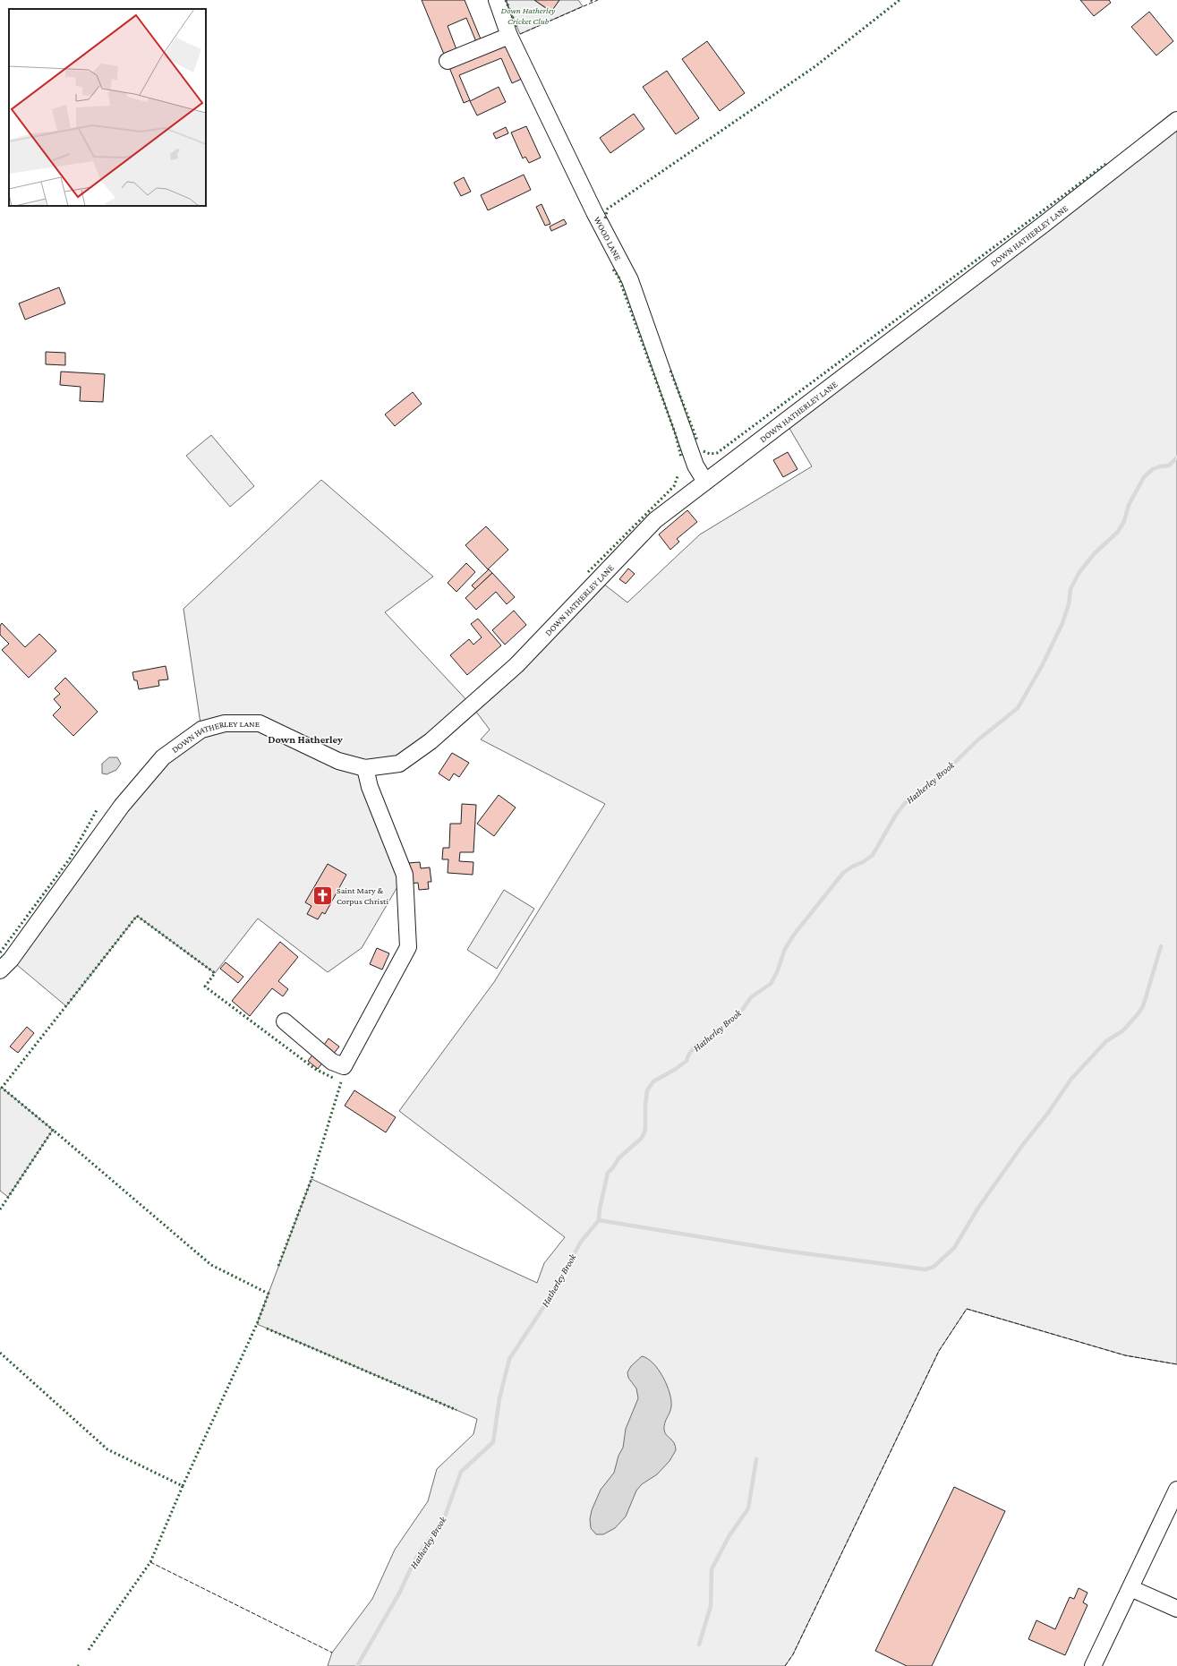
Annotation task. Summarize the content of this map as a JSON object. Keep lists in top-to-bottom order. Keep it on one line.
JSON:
{"streets":{"street":["DOWN HATHERLEY LANE","WOOD LANE"]},"crossings":[["DOWN HATHERLEY LANE","WOOD LANE"]],"districts":["Down Hatherley"],"water":["Hatherley Brook"],"parks":["Down Hatherley Cricket Club"],"places":{"church":["Saint Mary & Corpus Christi"]}}
